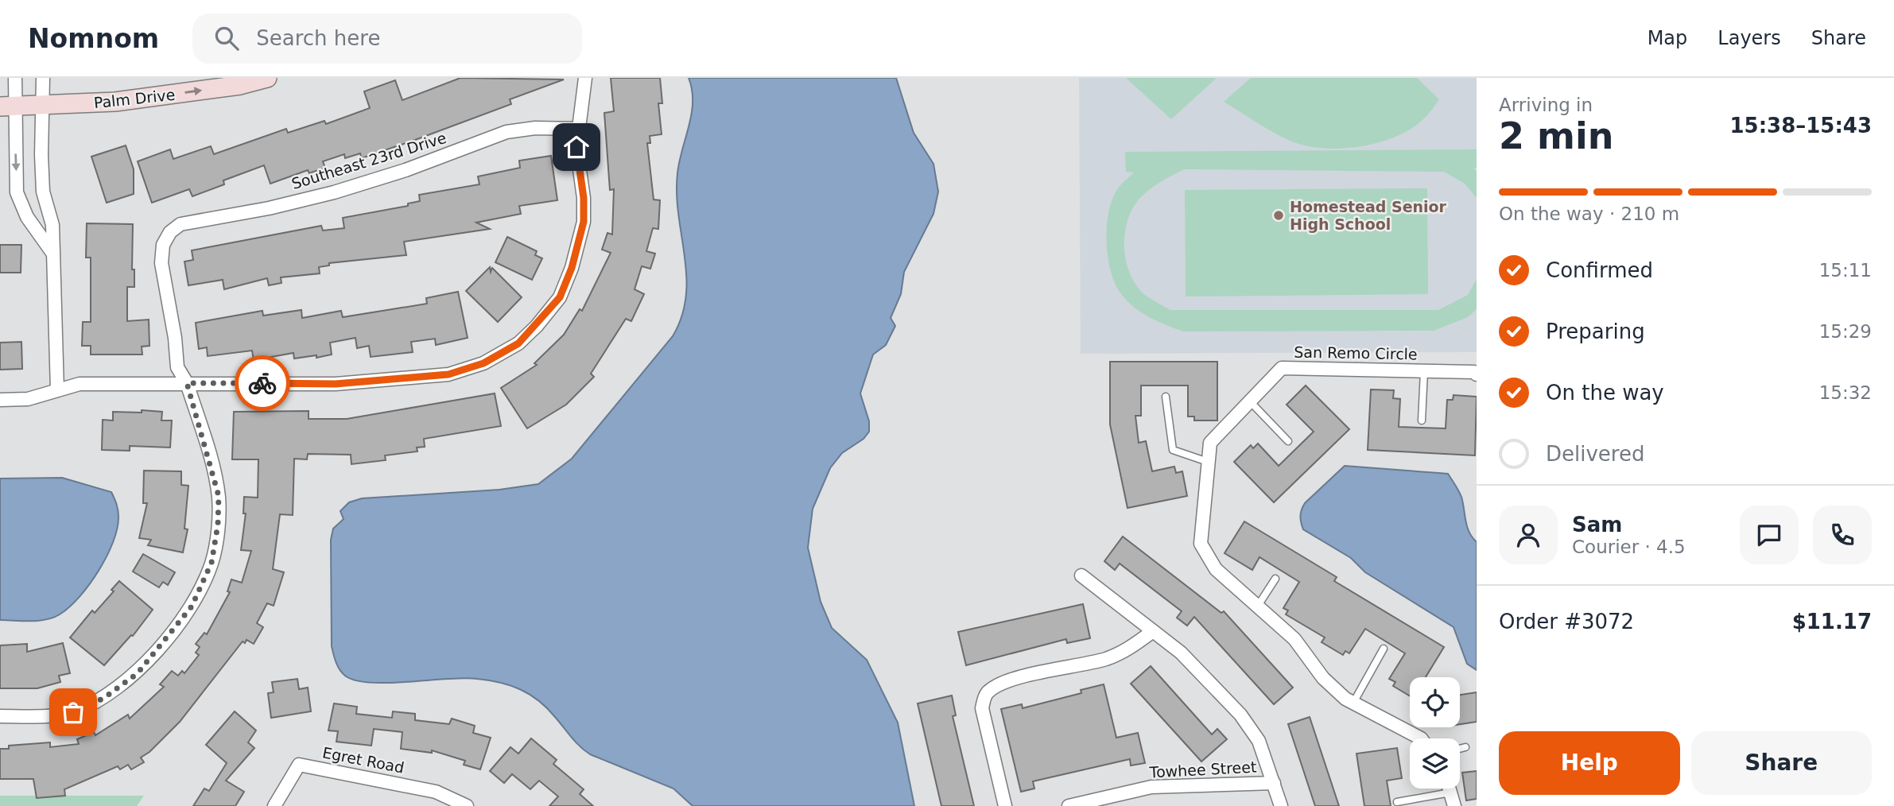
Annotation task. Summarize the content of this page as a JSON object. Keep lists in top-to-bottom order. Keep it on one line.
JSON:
{"streets":{"main road":["Palm Drive"],"street":["Southeast 23rd Drive","San Remo Circle","Egret Road","Towhee Street"]},"one_way":["Palm Drive"],"places":["Homestead Senior High School"],"page":{"header":"Nomnom","search":"Search here","nav":["Map","Layers","Share"],"heading":["2 min","Arriving in","15:38–15:43"],"panel":["Sam","Courier · 4.5","Order #3072","$11.17"],"bar":"On the way · 210 m","list":[["Confirmed","15:11"],["Preparing","15:29"],["On the way","15:32"],"Delivered"],"buttons":["Help","Share"]}}
